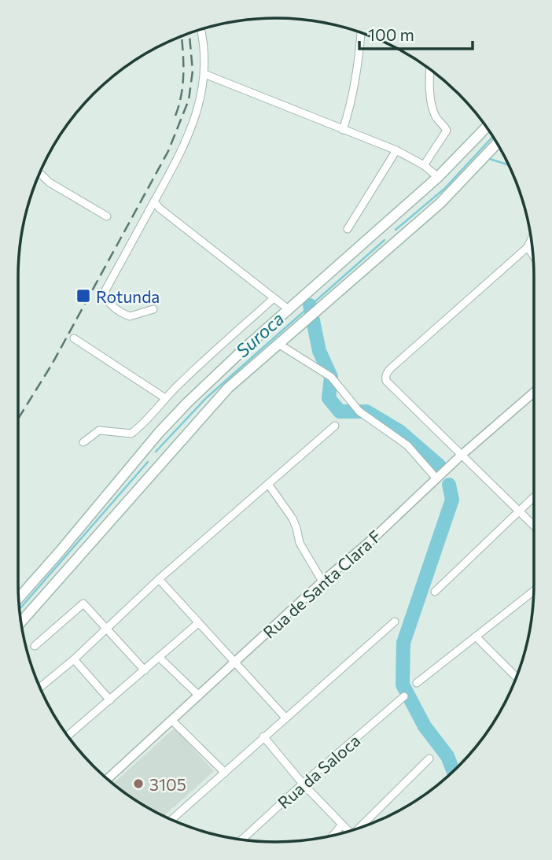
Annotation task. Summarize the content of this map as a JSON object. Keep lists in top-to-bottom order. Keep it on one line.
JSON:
{"streets":{"street":["Rua de Santa Clara F","Rua da Saloca"]},"water":["Suroca"],"places":{"transit":["Rotunda"],"other":["3105"]},"scale_bar":"100 m"}
